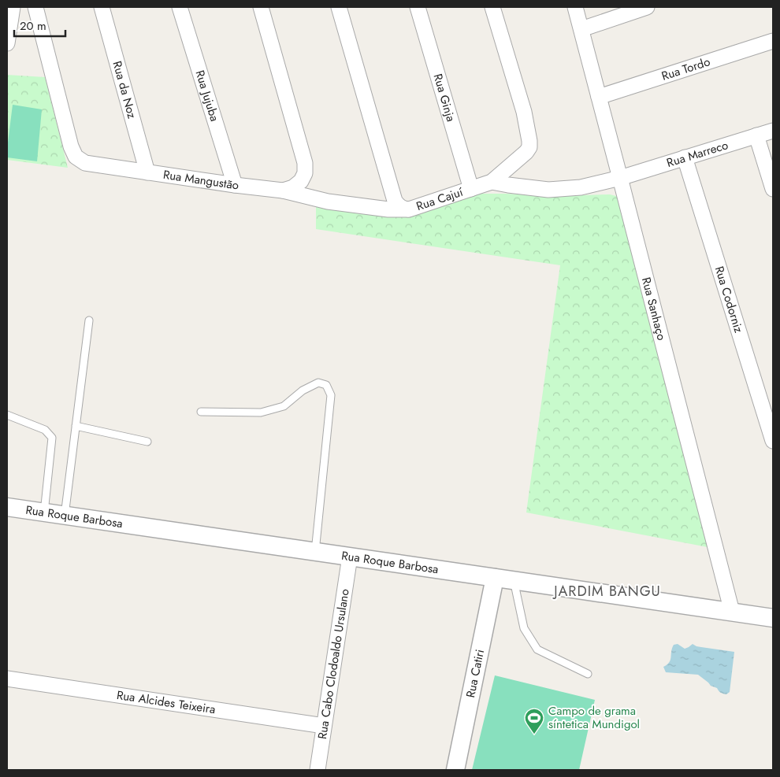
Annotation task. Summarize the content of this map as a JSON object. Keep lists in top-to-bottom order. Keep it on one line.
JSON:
{"streets":{"street":["Rua Tordo","Rua da Noz","Rua Jujuba","Rua Ginja","Rua Marreco","Rua Mangustão","Rua Cajuí","Rua Codorniz","Rua Sanhaço","Rua Roque Barbosa","Rua Cabo Clodoaldo Ursulano","Rua Catiri","Rua Alcides Teixeira"]},"crossings":[["Rua Tordo","Rua Sanhaço"],["Rua da Noz","Rua Mangustão"],["Rua Jujuba","Rua Mangustão"],["Rua Ginja","Rua Cajuí"],["Rua Marreco","Rua Cajuí"],["Rua Marreco","Rua Codorniz"],["Rua Marreco","Rua Sanhaço"],["Rua Mangustão","Rua Cajuí"],["Rua Sanhaço","Rua Roque Barbosa"],["Rua Roque Barbosa","Rua Cabo Clodoaldo Ursulano"],["Rua Roque Barbosa","Rua Catiri"],["Rua Cabo Clodoaldo Ursulano","Rua Alcides Teixeira"]],"districts":["JARDIM BANGU"],"places":{"sports":["Campo de grama síntetica Mundigol"]},"scale_bar":"20 m"}
